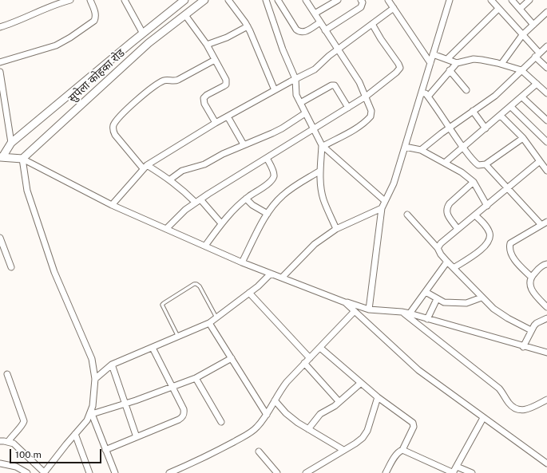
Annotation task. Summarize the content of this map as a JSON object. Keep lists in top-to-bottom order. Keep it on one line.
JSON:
{"streets":{"street":["सुपेला कोहका रोड"]},"scale_bar":"100 m"}
